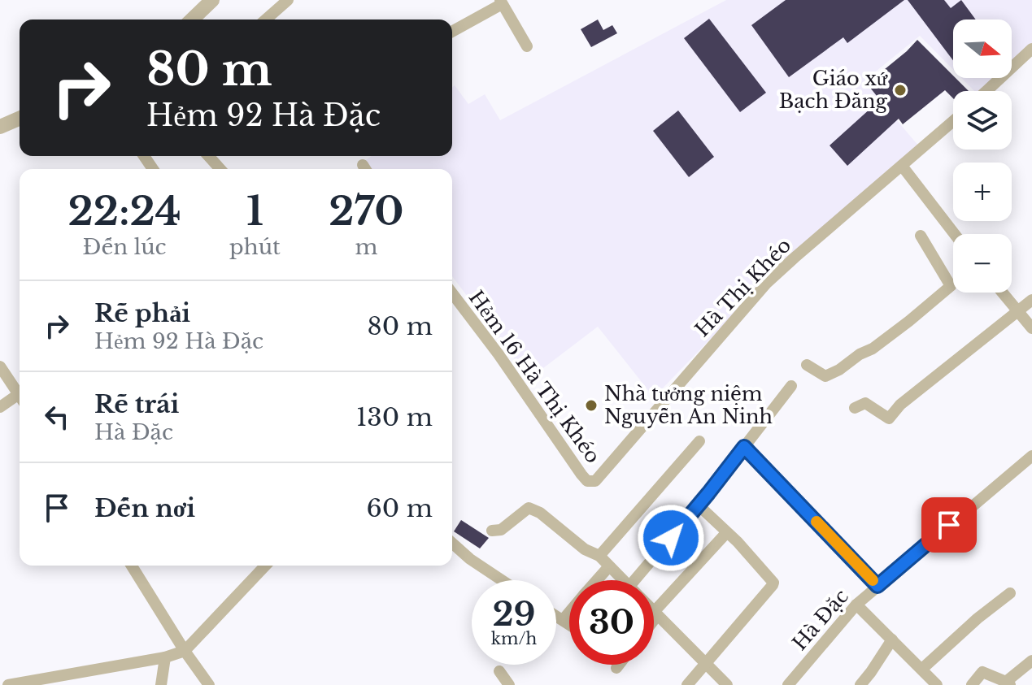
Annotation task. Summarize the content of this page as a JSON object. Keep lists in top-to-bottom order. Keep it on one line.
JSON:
{"streets":{"street":["Hà Thị Khéo","Hẻm 16 Hà Thị Khéo","Hà Đặc"]},"crossings":[["Hà Thị Khéo","Hẻm 16 Hà Thị Khéo"]],"places":["Giáo xứ Bạch Đằng","Nhà tưởng niệm Nguyễn An Ninh"],"north":"right","page":{"map_buttons":["+","−"],"turn":["80 m","Hẻm 92 Hà Đặc"],"eta":["22:24","Đến lúc","1","phút","270","m"],"list":[{"name":"Rẽ phải","note":"Hẻm 92 Hà Đặc","value":"80 m"},{"name":"Rẽ trái","note":"Hà Đặc","value":"130 m"},{"name":"Đến nơi","value":"60 m"}],"speed":"29 km/h","limit":"30"}}
